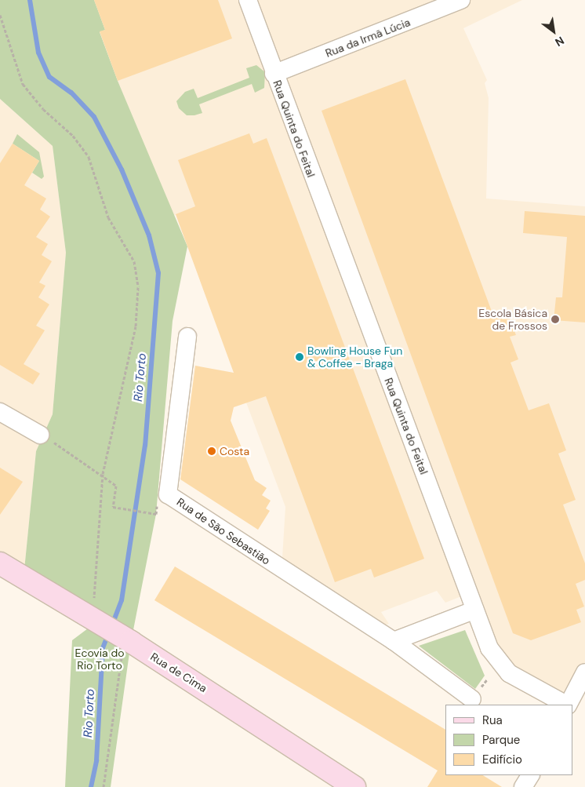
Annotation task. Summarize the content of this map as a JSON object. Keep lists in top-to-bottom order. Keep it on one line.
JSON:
{"streets":{"main road":["Rua de Cima"],"street":["Rua da Irmã Lúcia","Rua Quinta do Feital","Rua de São Sebastião"]},"crossings":[["Rua da Irmã Lúcia","Rua Quinta do Feital"]],"water":["Rio Torto"],"parks":["Ecovia do Rio Torto"],"places":["Escola Básica de Frossos","Bowling House Fun & Coffee - Braga","Costa"],"legend":["Rua","Parque","Edifício"],"north":"bottom right"}
